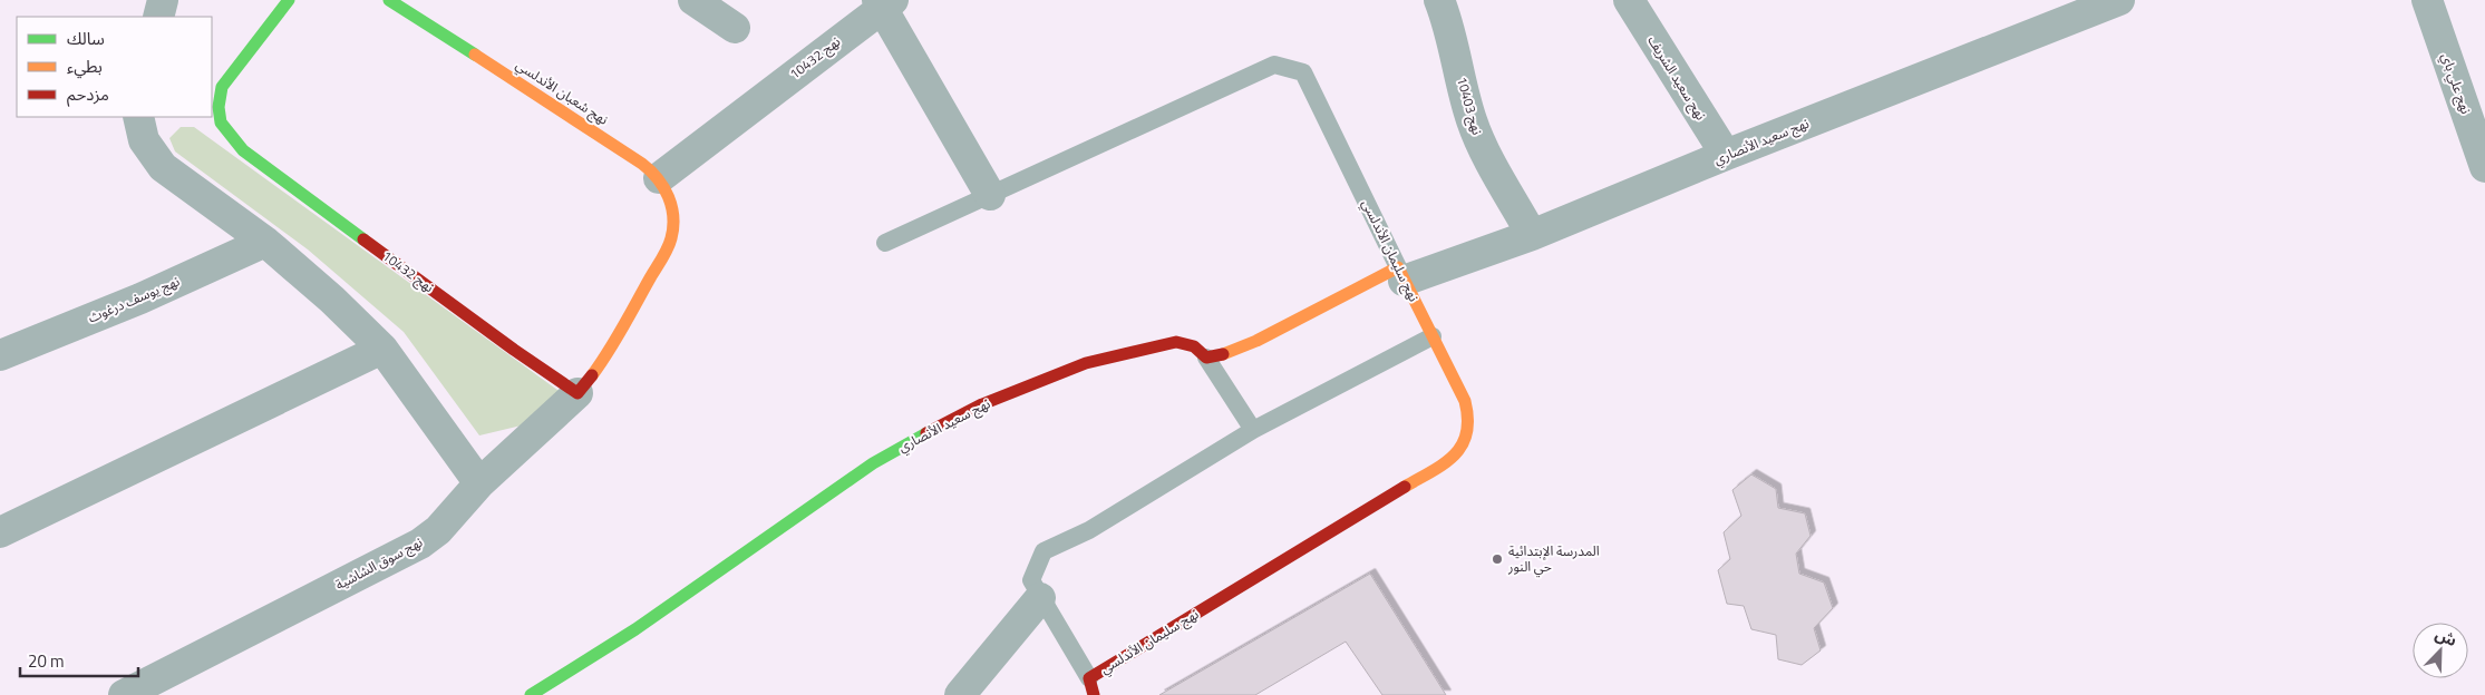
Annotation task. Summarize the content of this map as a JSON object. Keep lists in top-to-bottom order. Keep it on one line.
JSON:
{"streets":{"street":["نهج 10432","نهج سعيد الشريف","نهج علي باي","نهج شعبان الأندلسي","نهج 10403","نهج سعيد الأنصاري","نهج سليمان الأندلسي","نهج يوسف درغوث","نهج سوق الشاشية"]},"crossings":[["نهج 10432","نهج شعبان الأندلسي"],["نهج 10432","نهج سوق الشاشية"],["نهج سعيد الشريف","نهج سعيد الأنصاري"],["نهج شعبان الأندلسي","نهج سوق الشاشية"],["نهج 10403","نهج سعيد الأنصاري"],["نهج سعيد الأنصاري","نهج سليمان الأندلسي"]],"places":["المدرسة الإبتدائية حي النور"],"legend":["سالك","بطيء","مزدحم"],"scale_bar":"20 m","north":"top right"}
